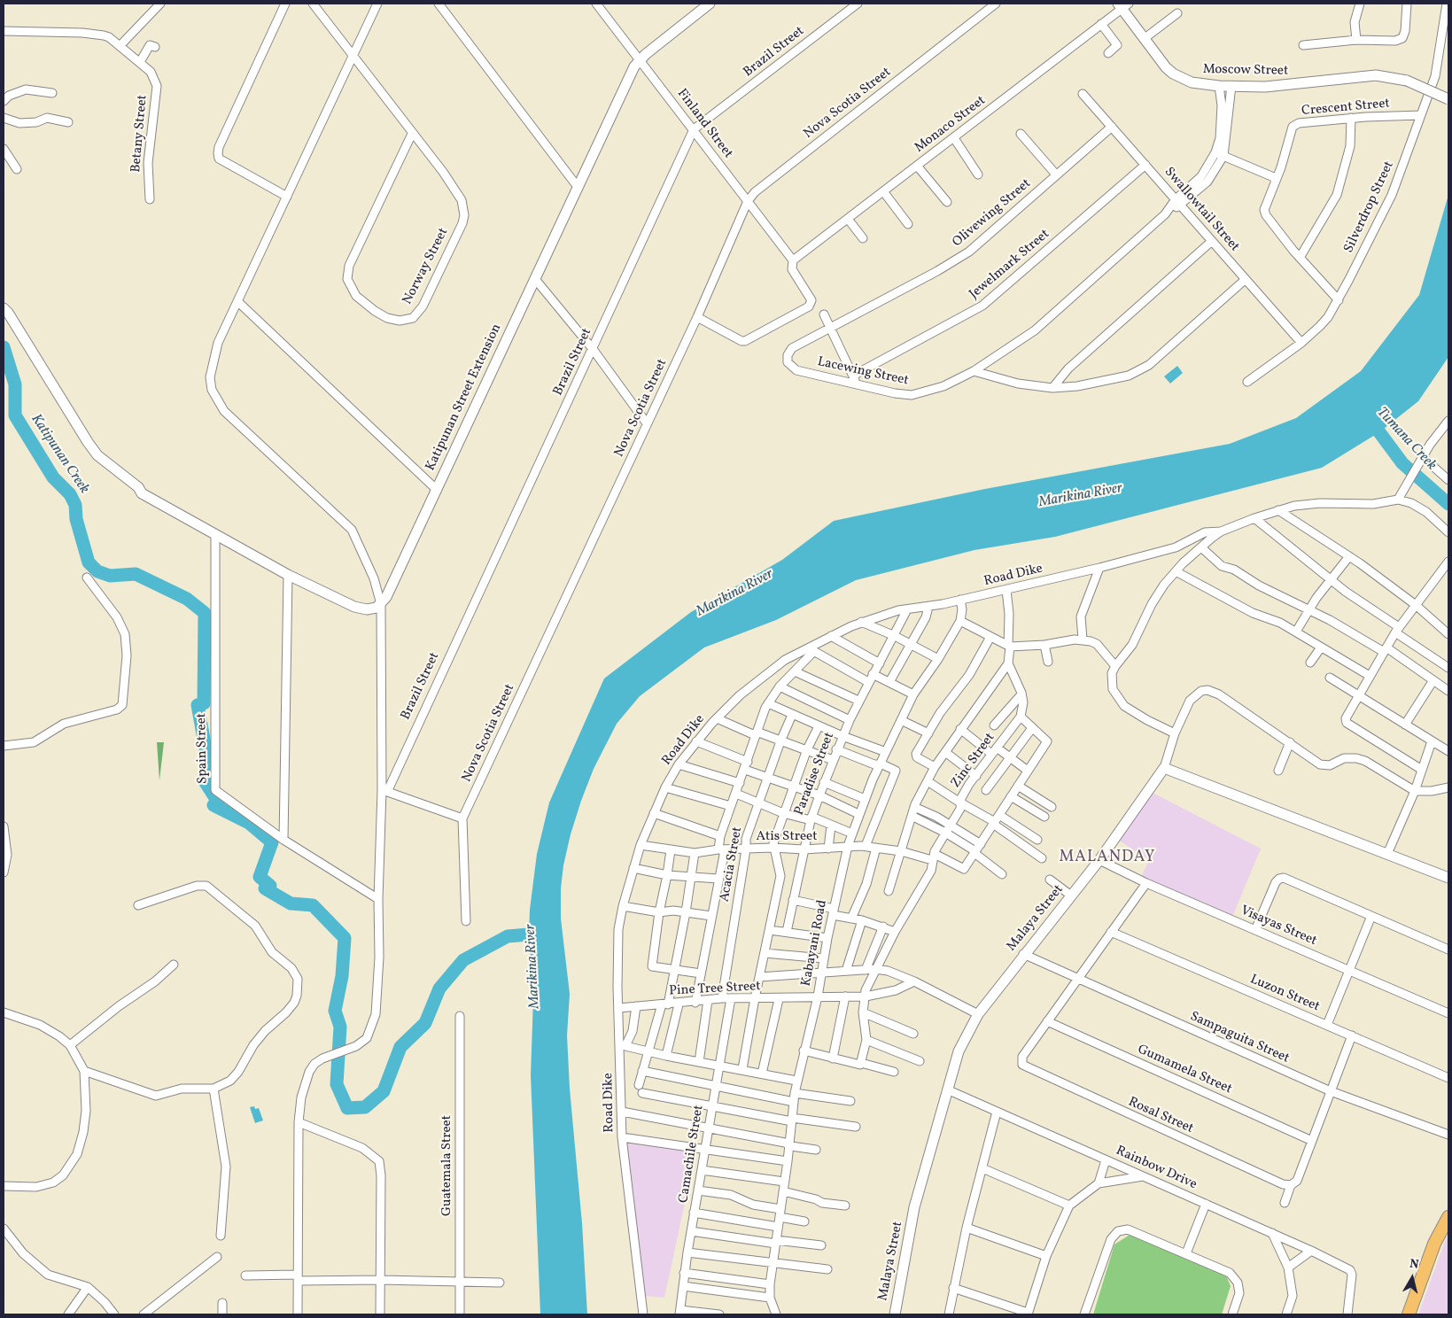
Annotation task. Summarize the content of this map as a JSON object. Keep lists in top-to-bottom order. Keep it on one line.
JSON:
{"streets":{"street":["Brazil Street","Moscow Street","Nova Scotia Street","Crescent Street","Finland Street","Monaco Street","Betany Street","Silverdrop Street","Swallowtail Street","Olivewing Street","Jewelmark Street","Norway Street","Lacewing Street","Katipunan Street Extension","Road Dike","Spain Street","Zinc Street","Paradise Street","Atis Street","Acacia Street","Malaya Street","Visayas Street","Kabayani Road","Pine Tree Street","Luzon Street","Sampaguita Street","Gumamela Street","Rosal Street","Camachile Street","Guatemala Street","Rainbow Drive"]},"crossings":[["Brazil Street","Finland Street"],["Moscow Street","Monaco Street"],["Nova Scotia Street","Finland Street"],["Crescent Street","Silverdrop Street"],["Finland Street","Monaco Street"],["Finland Street","Katipunan Street Extension"],["Silverdrop Street","Swallowtail Street"],["Swallowtail Street","Olivewing Street"],["Swallowtail Street","Jewelmark Street"],["Swallowtail Street","Lacewing Street"],["Olivewing Street","Lacewing Street"],["Jewelmark Street","Lacewing Street"],["Road Dike","Paradise Street"],["Road Dike","Atis Street"],["Road Dike","Pine Tree Street"],["Zinc Street","Atis Street"],["Zinc Street","Pine Tree Street"],["Paradise Street","Atis Street"],["Atis Street","Acacia Street"],["Atis Street","Kabayani Road"],["Acacia Street","Pine Tree Street"],["Malaya Street","Visayas Street"],["Malaya Street","Sampaguita Street"],["Malaya Street","Rainbow Drive"],["Kabayani Road","Pine Tree Street"],["Pine Tree Street","Camachile Street"],["Gumamela Street","Rosal Street"]],"districts":["MALANDAY"],"water":["Tumana Creek","Katipunan Creek","Marikina River"],"north":"top"}
